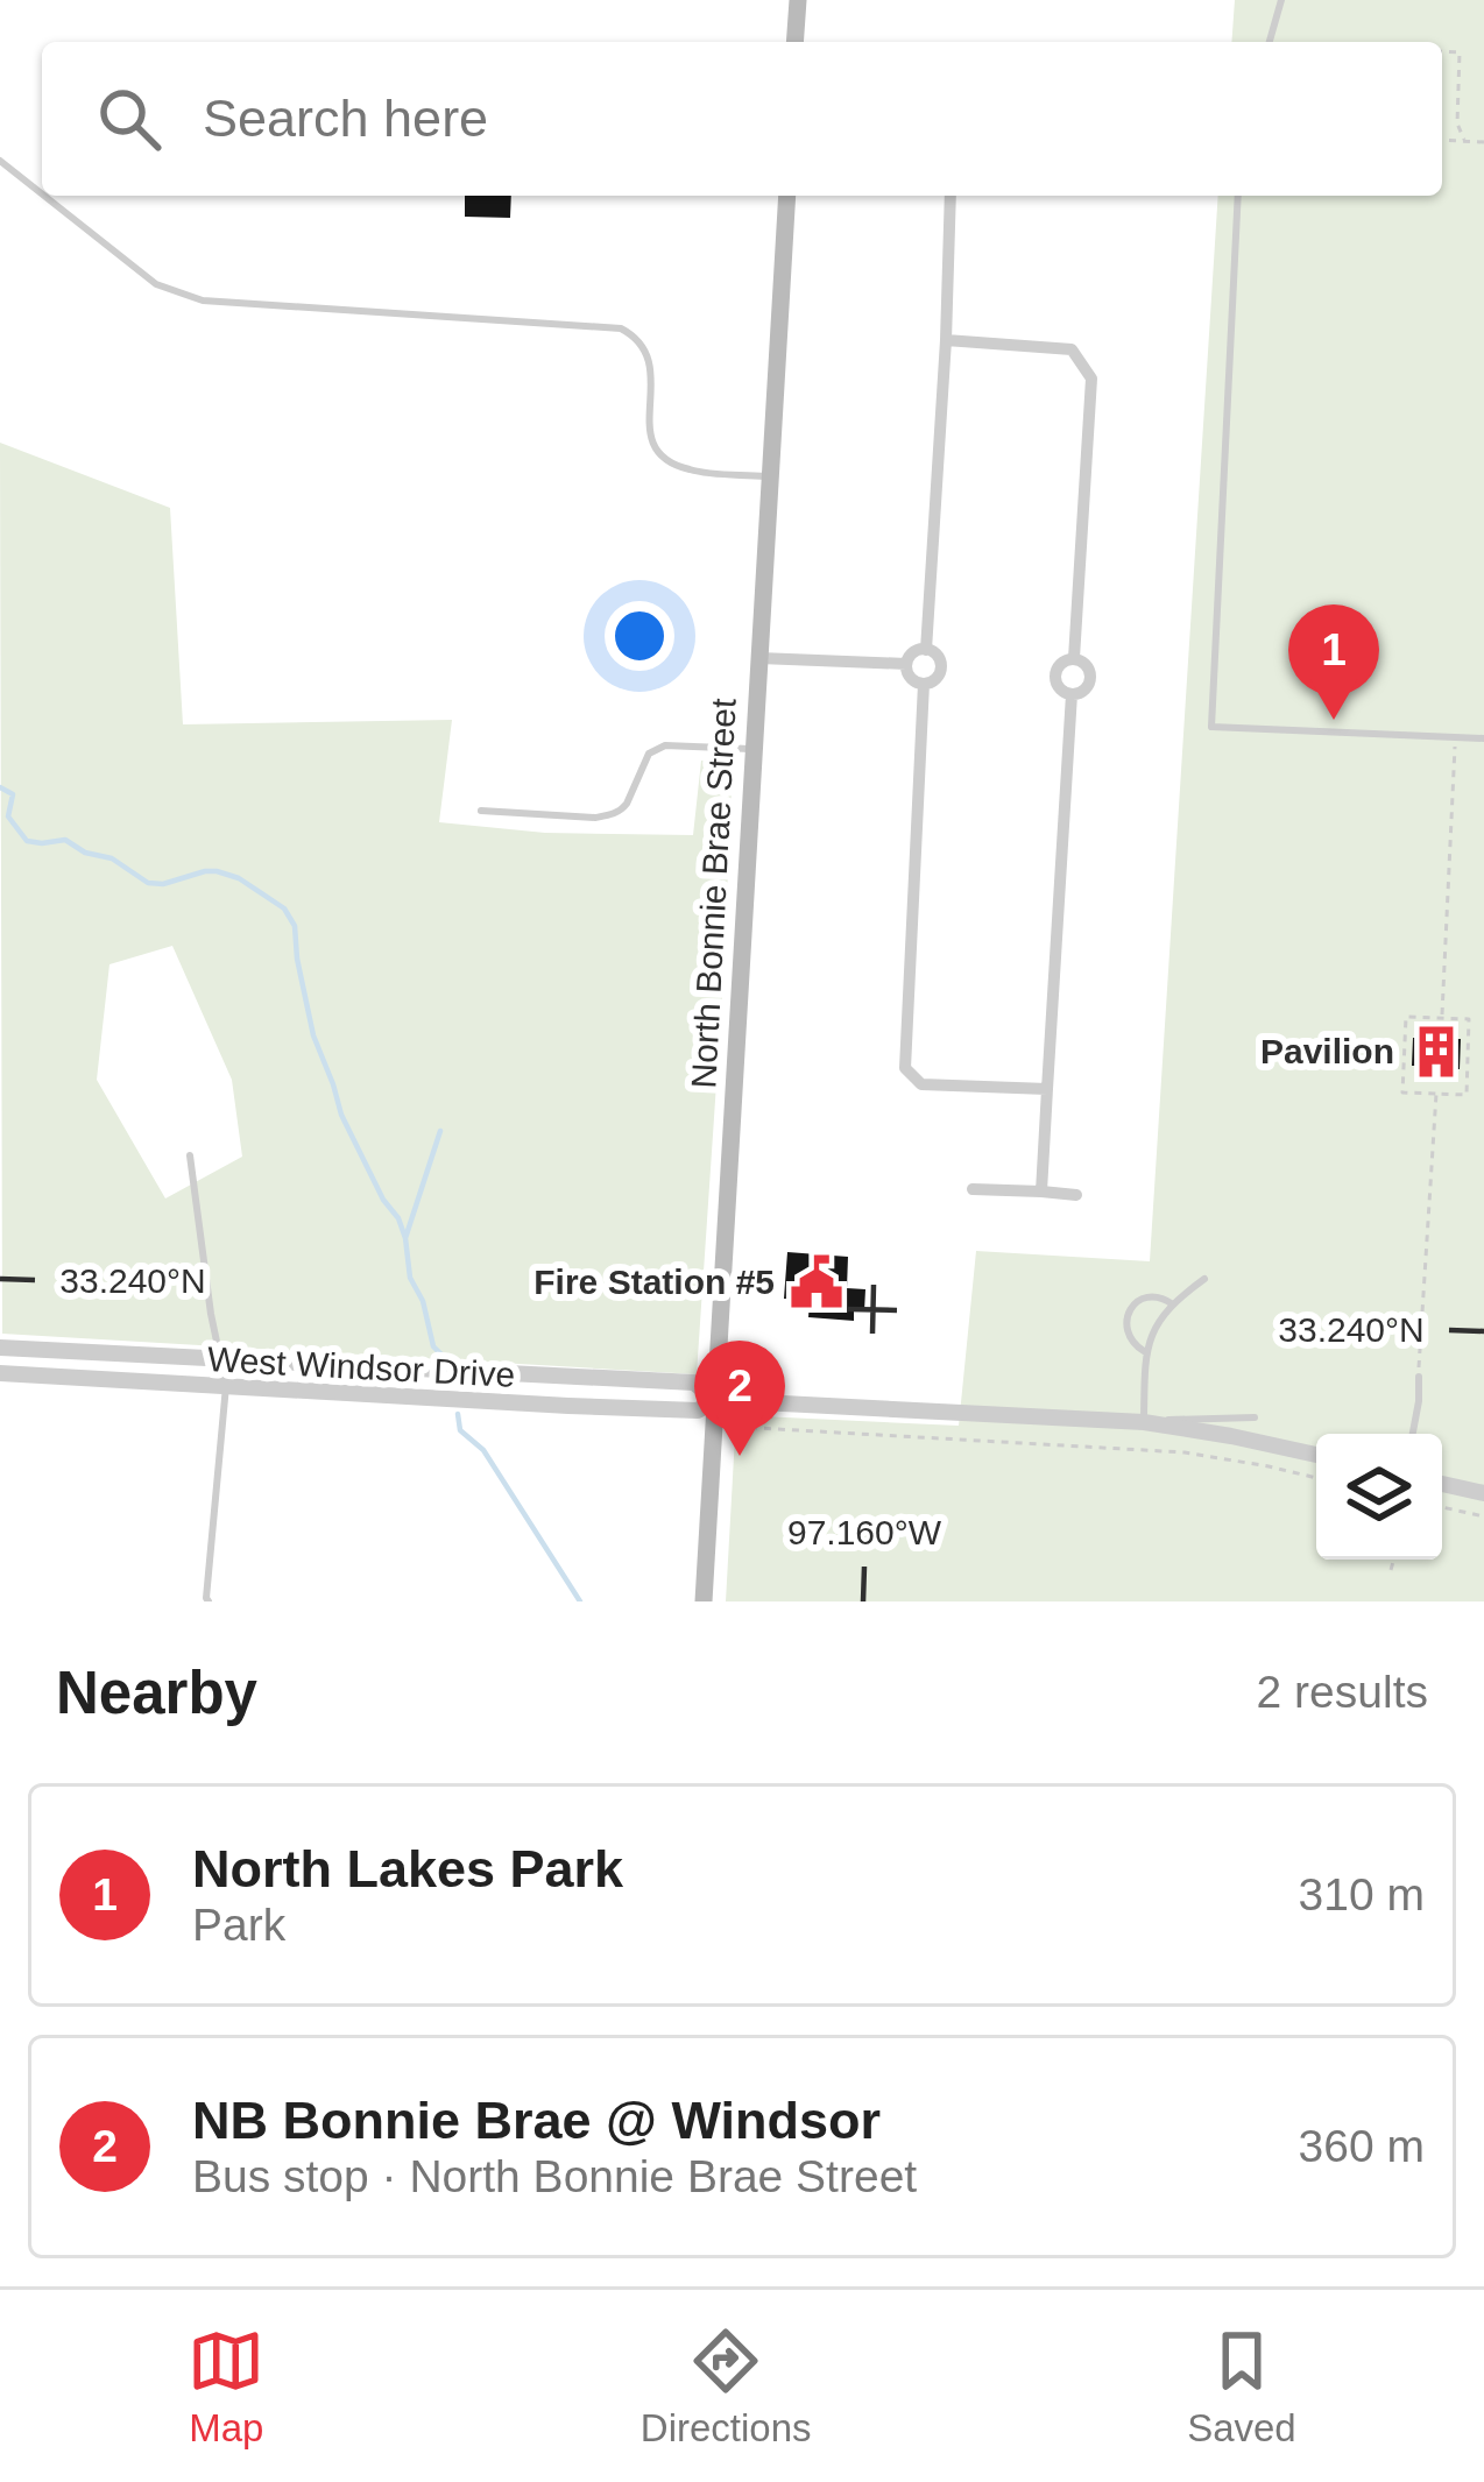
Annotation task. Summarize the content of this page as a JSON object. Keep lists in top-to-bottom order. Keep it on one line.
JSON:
{"streets":{"main road":["North Bonnie Brae Street"],"street":["West Windsor Drive"]},"crossings":[["North Bonnie Brae Street","West Windsor Drive"]],"places":{"building":["Pavilion"],"public building":["Fire Station #5"]},"page":{"search":"Search here","pins":["1","2"],"heading":["Nearby","2 results"],"list":[{"mark":"1","name":"North Lakes Park","note":"Park","value":"310 m"},{"mark":"2","name":"NB Bonnie Brae @ Windsor","note":"Bus stop · North Bonnie Brae Street","value":"360 m"}],"nav":["Map","Directions","Saved"]},"coordinates":["33.240°N","97.160°W"]}
